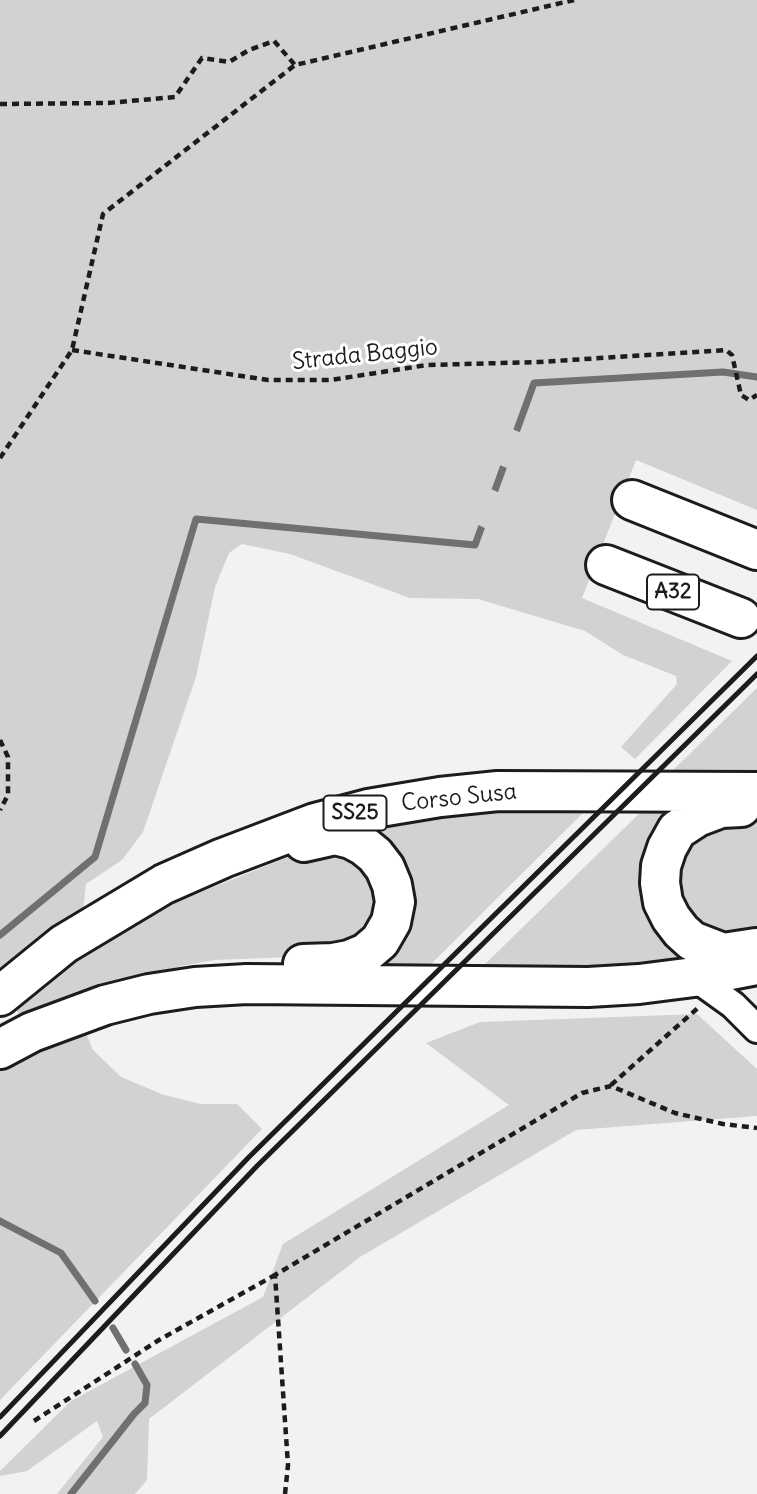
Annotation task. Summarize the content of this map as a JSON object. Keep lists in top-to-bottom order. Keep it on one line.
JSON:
{"streets":{"main road":["A32","Corso Susa","SS25"],"path":["Strada Baggio"]}}
